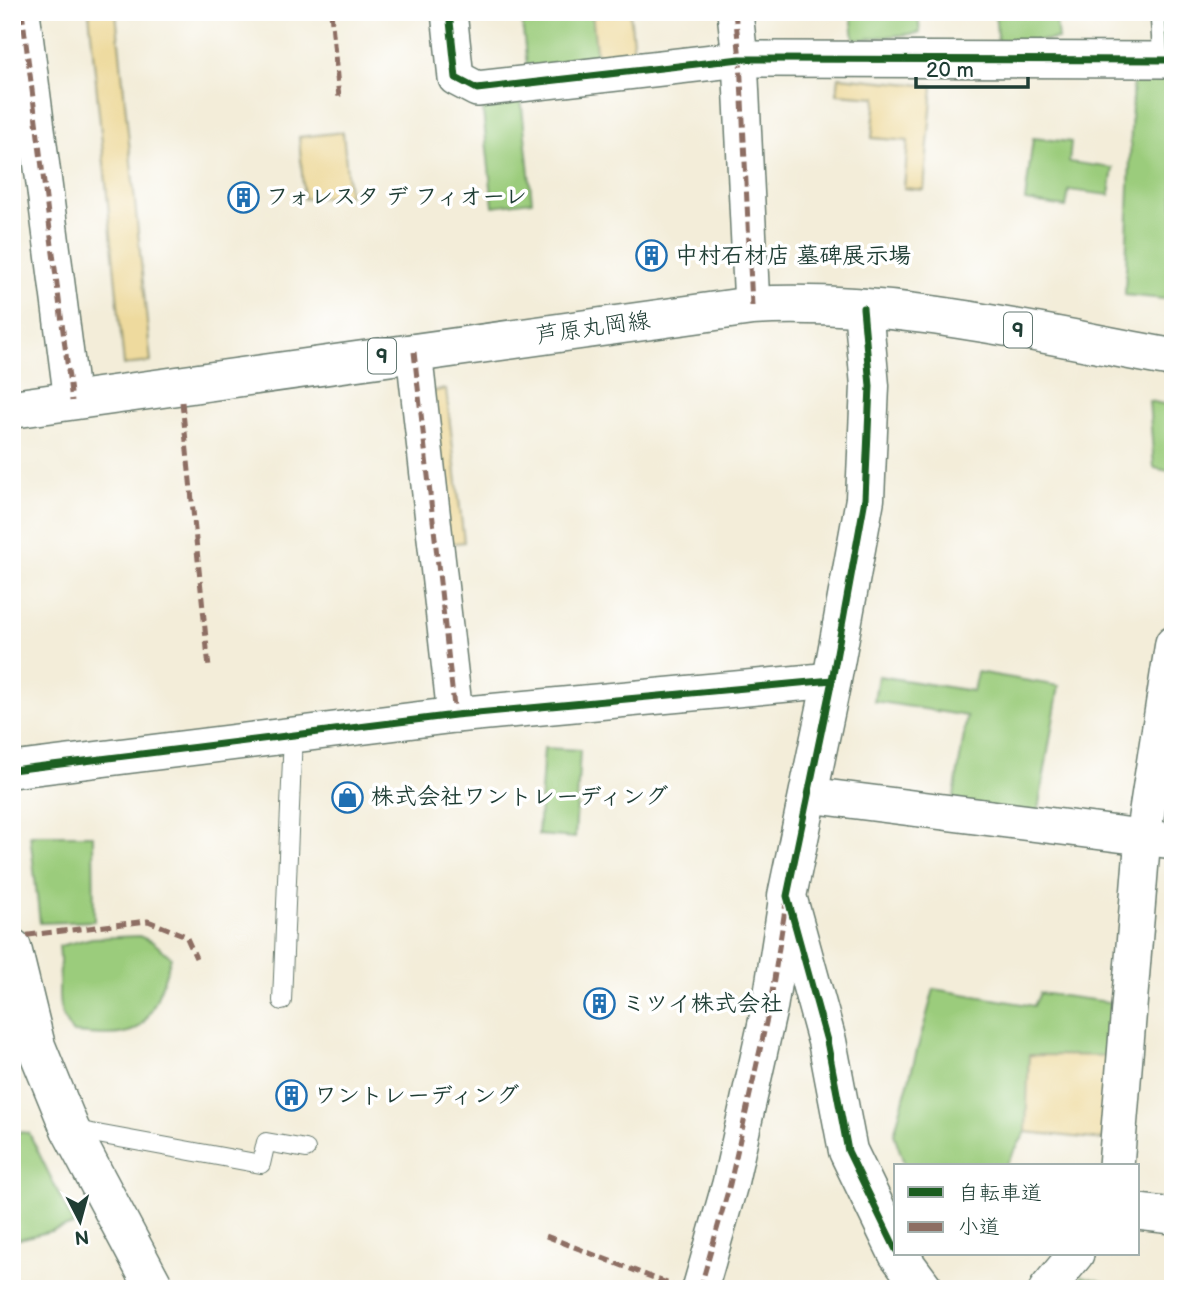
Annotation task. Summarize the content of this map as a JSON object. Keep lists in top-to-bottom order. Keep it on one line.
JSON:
{"streets":{"street":["芦原丸岡線","9"]},"places":{"building":["フォレスタ デ フィオーレ","中村石材店 墓碑展示場","ミツイ株式会社","ワントレーディング"],"shop":["株式会社ワントレーディング"]},"legend":["自転車道","小道"],"scale_bar":"20 m","north":"bottom"}
